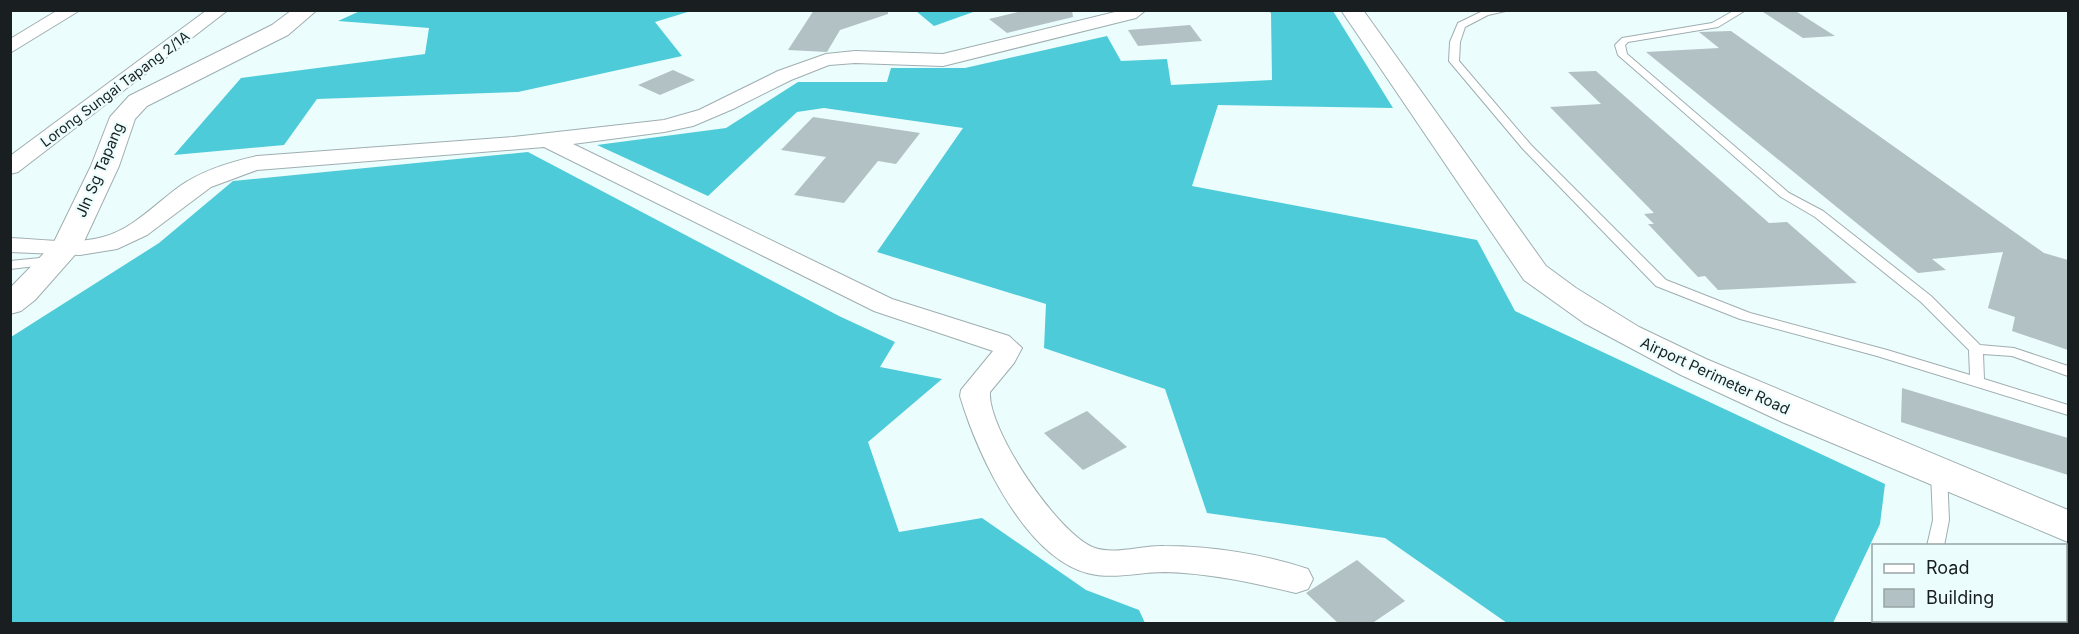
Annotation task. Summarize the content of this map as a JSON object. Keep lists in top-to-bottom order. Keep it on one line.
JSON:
{"streets":{"street":["Lorong Sungai Tapang 2/1A","Jln Sg Tapang","Airport Perimeter Road"]},"legend":["Road","Building"]}
